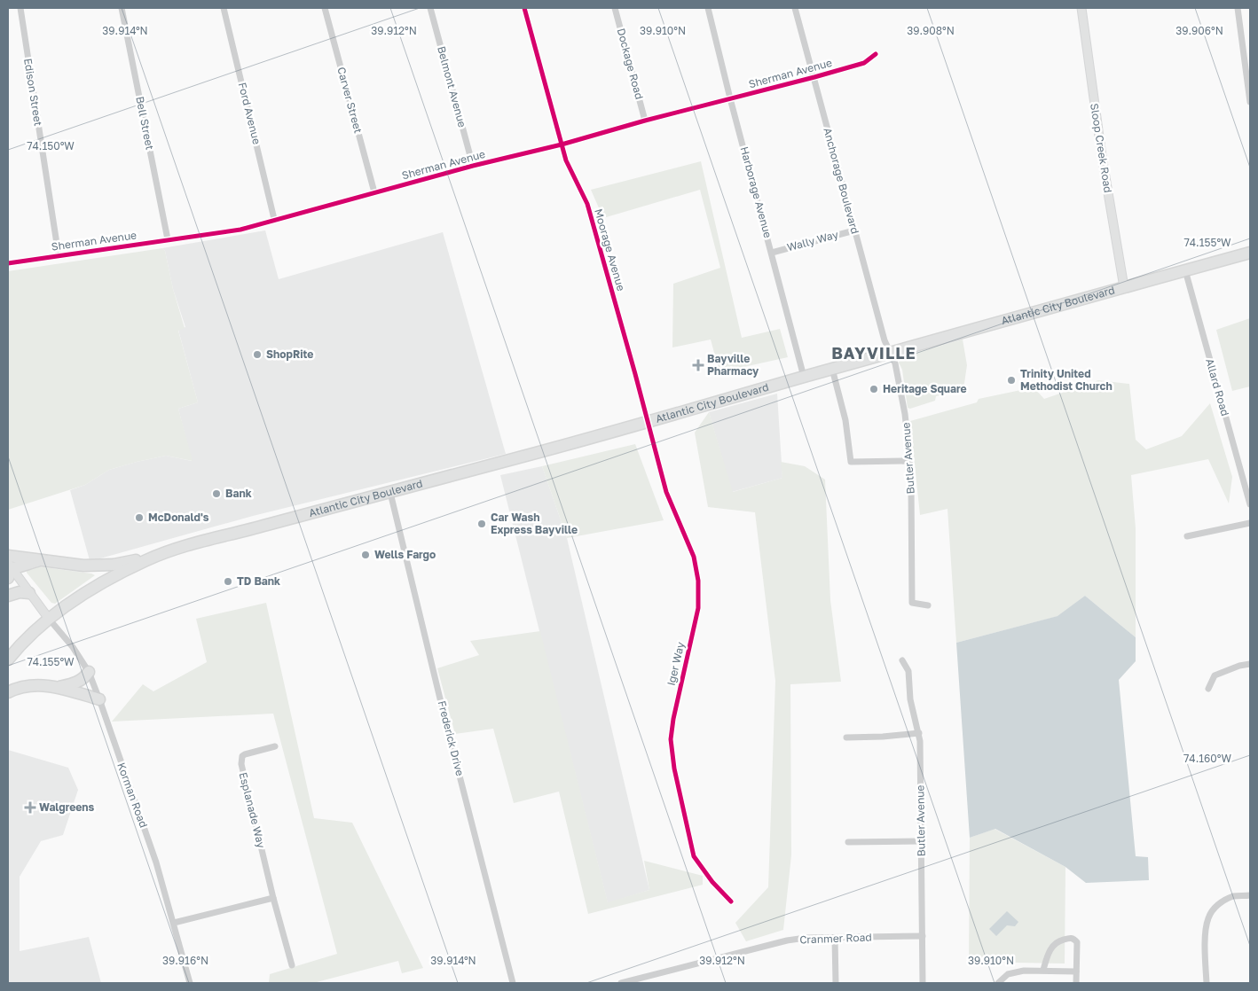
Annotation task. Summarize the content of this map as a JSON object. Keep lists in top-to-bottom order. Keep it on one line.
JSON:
{"streets":{"highway":["Atlantic City Boulevard"],"street":["Dockage Road","Sherman Avenue","Belmont Avenue","Edison Street","Carver Street","Ford Avenue","Bell Street","Sloop Creek Road","Anchorage Boulevard","Harborage Avenue","Wally Way","Moorage Avenue","Allard Road","Butler Avenue","Iger Way","Frederick Drive","Korman Road","Esplanade Way","Cranmer Road"]},"crossings":[["Dockage Road","Sherman Avenue"],["Sherman Avenue","Belmont Avenue"],["Sherman Avenue","Edison Street"],["Sherman Avenue","Carver Street"],["Sherman Avenue","Ford Avenue"],["Sherman Avenue","Bell Street"],["Sherman Avenue","Anchorage Boulevard"],["Sherman Avenue","Harborage Avenue"],["Sherman Avenue","Moorage Avenue"],["Sloop Creek Road","Atlantic City Boulevard"],["Anchorage Boulevard","Wally Way"],["Anchorage Boulevard","Atlantic City Boulevard"],["Anchorage Boulevard","Butler Avenue"],["Harborage Avenue","Wally Way"],["Harborage Avenue","Atlantic City Boulevard"],["Moorage Avenue","Atlantic City Boulevard"],["Moorage Avenue","Iger Way"],["Atlantic City Boulevard","Allard Road"],["Atlantic City Boulevard","Butler Avenue"],["Atlantic City Boulevard","Iger Way"],["Atlantic City Boulevard","Frederick Drive"],["Butler Avenue","Cranmer Road"]],"districts":["BAYVILLE"],"places":{"other":["ShopRite","Trinity United Methodist Church","Heritage Square","Bank","McDonald's","Car Wash Express Bayville","Wells Fargo","TD Bank"],"health":["Bayville Pharmacy","Walgreens"]},"coordinates":["39.906°N","39.914°N","39.912°N","39.910°N","39.908°N","74.150°W","74.155°W","74.160°W","39.916°N"]}
